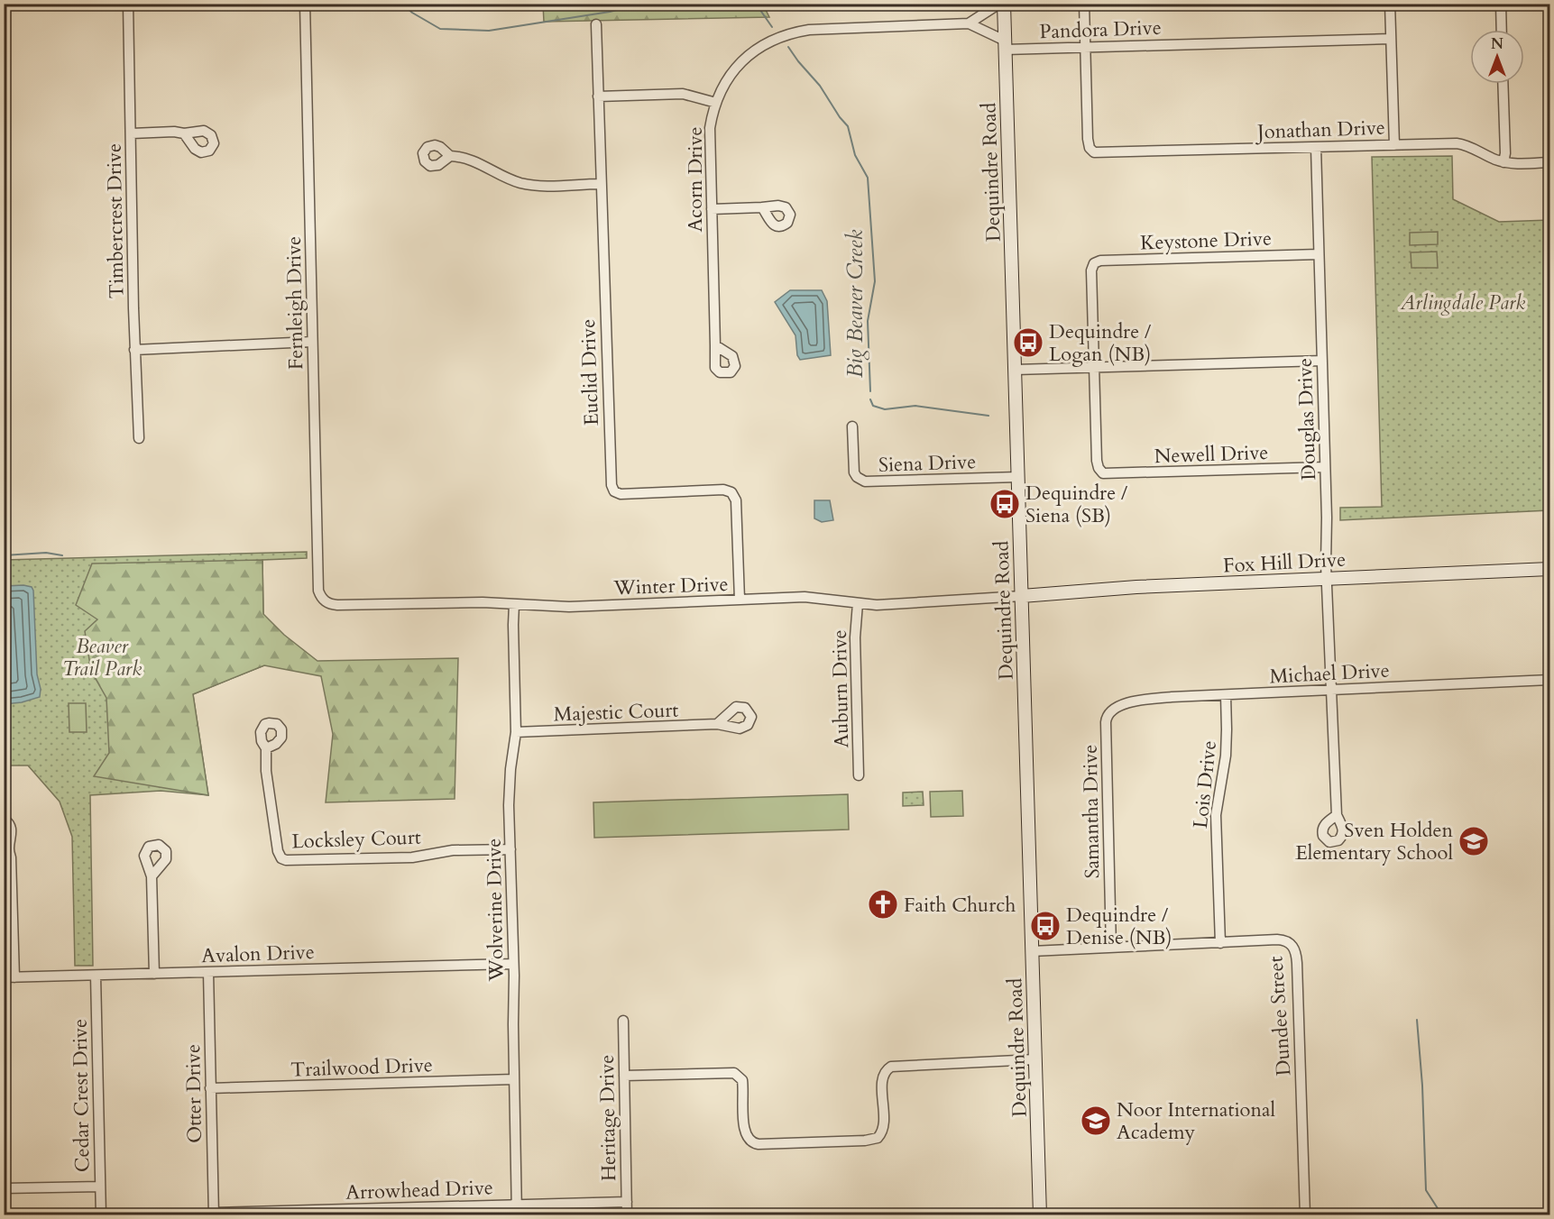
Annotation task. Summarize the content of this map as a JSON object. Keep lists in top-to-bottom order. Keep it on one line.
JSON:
{"streets":{"main road":["Dequindre Road","Fox Hill Drive"],"street":["Pandora Drive","Jonathan Drive","Acorn Drive","Timbercrest Drive","Keystone Drive","Fernleigh Drive","Euclid Drive","Douglas Drive","Newell Drive","Siena Drive","Winter Drive","Michael Drive","Auburn Drive","Majestic Court","Lois Drive","Samantha Drive","Locksley Court","Wolverine Drive","Avalon Drive","Dundee Street","Trailwood Drive","Otter Drive","Cedar Crest Drive","Heritage Drive","Arrowhead Drive"]},"crossings":[["Pandora Drive","Jonathan Drive"],["Pandora Drive","Dequindre Road"],["Pandora Drive","Acorn Drive"],["Jonathan Drive","Douglas Drive"],["Dequindre Road","Acorn Drive"],["Dequindre Road","Siena Drive"],["Dequindre Road","Fox Hill Drive"],["Dequindre Road","Winter Drive"],["Keystone Drive","Douglas Drive"],["Keystone Drive","Newell Drive"],["Fernleigh Drive","Winter Drive"],["Euclid Drive","Winter Drive"],["Douglas Drive","Newell Drive"],["Douglas Drive","Fox Hill Drive"],["Douglas Drive","Michael Drive"],["Fox Hill Drive","Winter Drive"],["Winter Drive","Auburn Drive"],["Winter Drive","Wolverine Drive"],["Michael Drive","Lois Drive"],["Michael Drive","Samantha Drive"],["Majestic Court","Wolverine Drive"],["Lois Drive","Dundee Street"],["Locksley Court","Wolverine Drive"],["Wolverine Drive","Avalon Drive"],["Wolverine Drive","Trailwood Drive"],["Wolverine Drive","Arrowhead Drive"],["Avalon Drive","Otter Drive"],["Avalon Drive","Cedar Crest Drive"],["Trailwood Drive","Otter Drive"],["Otter Drive","Arrowhead Drive"],["Heritage Drive","Arrowhead Drive"]],"water":["Big Beaver Creek"],"parks":["Arlingdale Park","Beaver Trail Park"],"places":{"bus stop":["Dequindre / Logan (NB)","Dequindre / Siena (SB)","Dequindre / Denise (NB)"],"school or university":["Sven Holden Elementary School","Noor International Academy"],"church":["Faith Church"]},"north":"top"}
